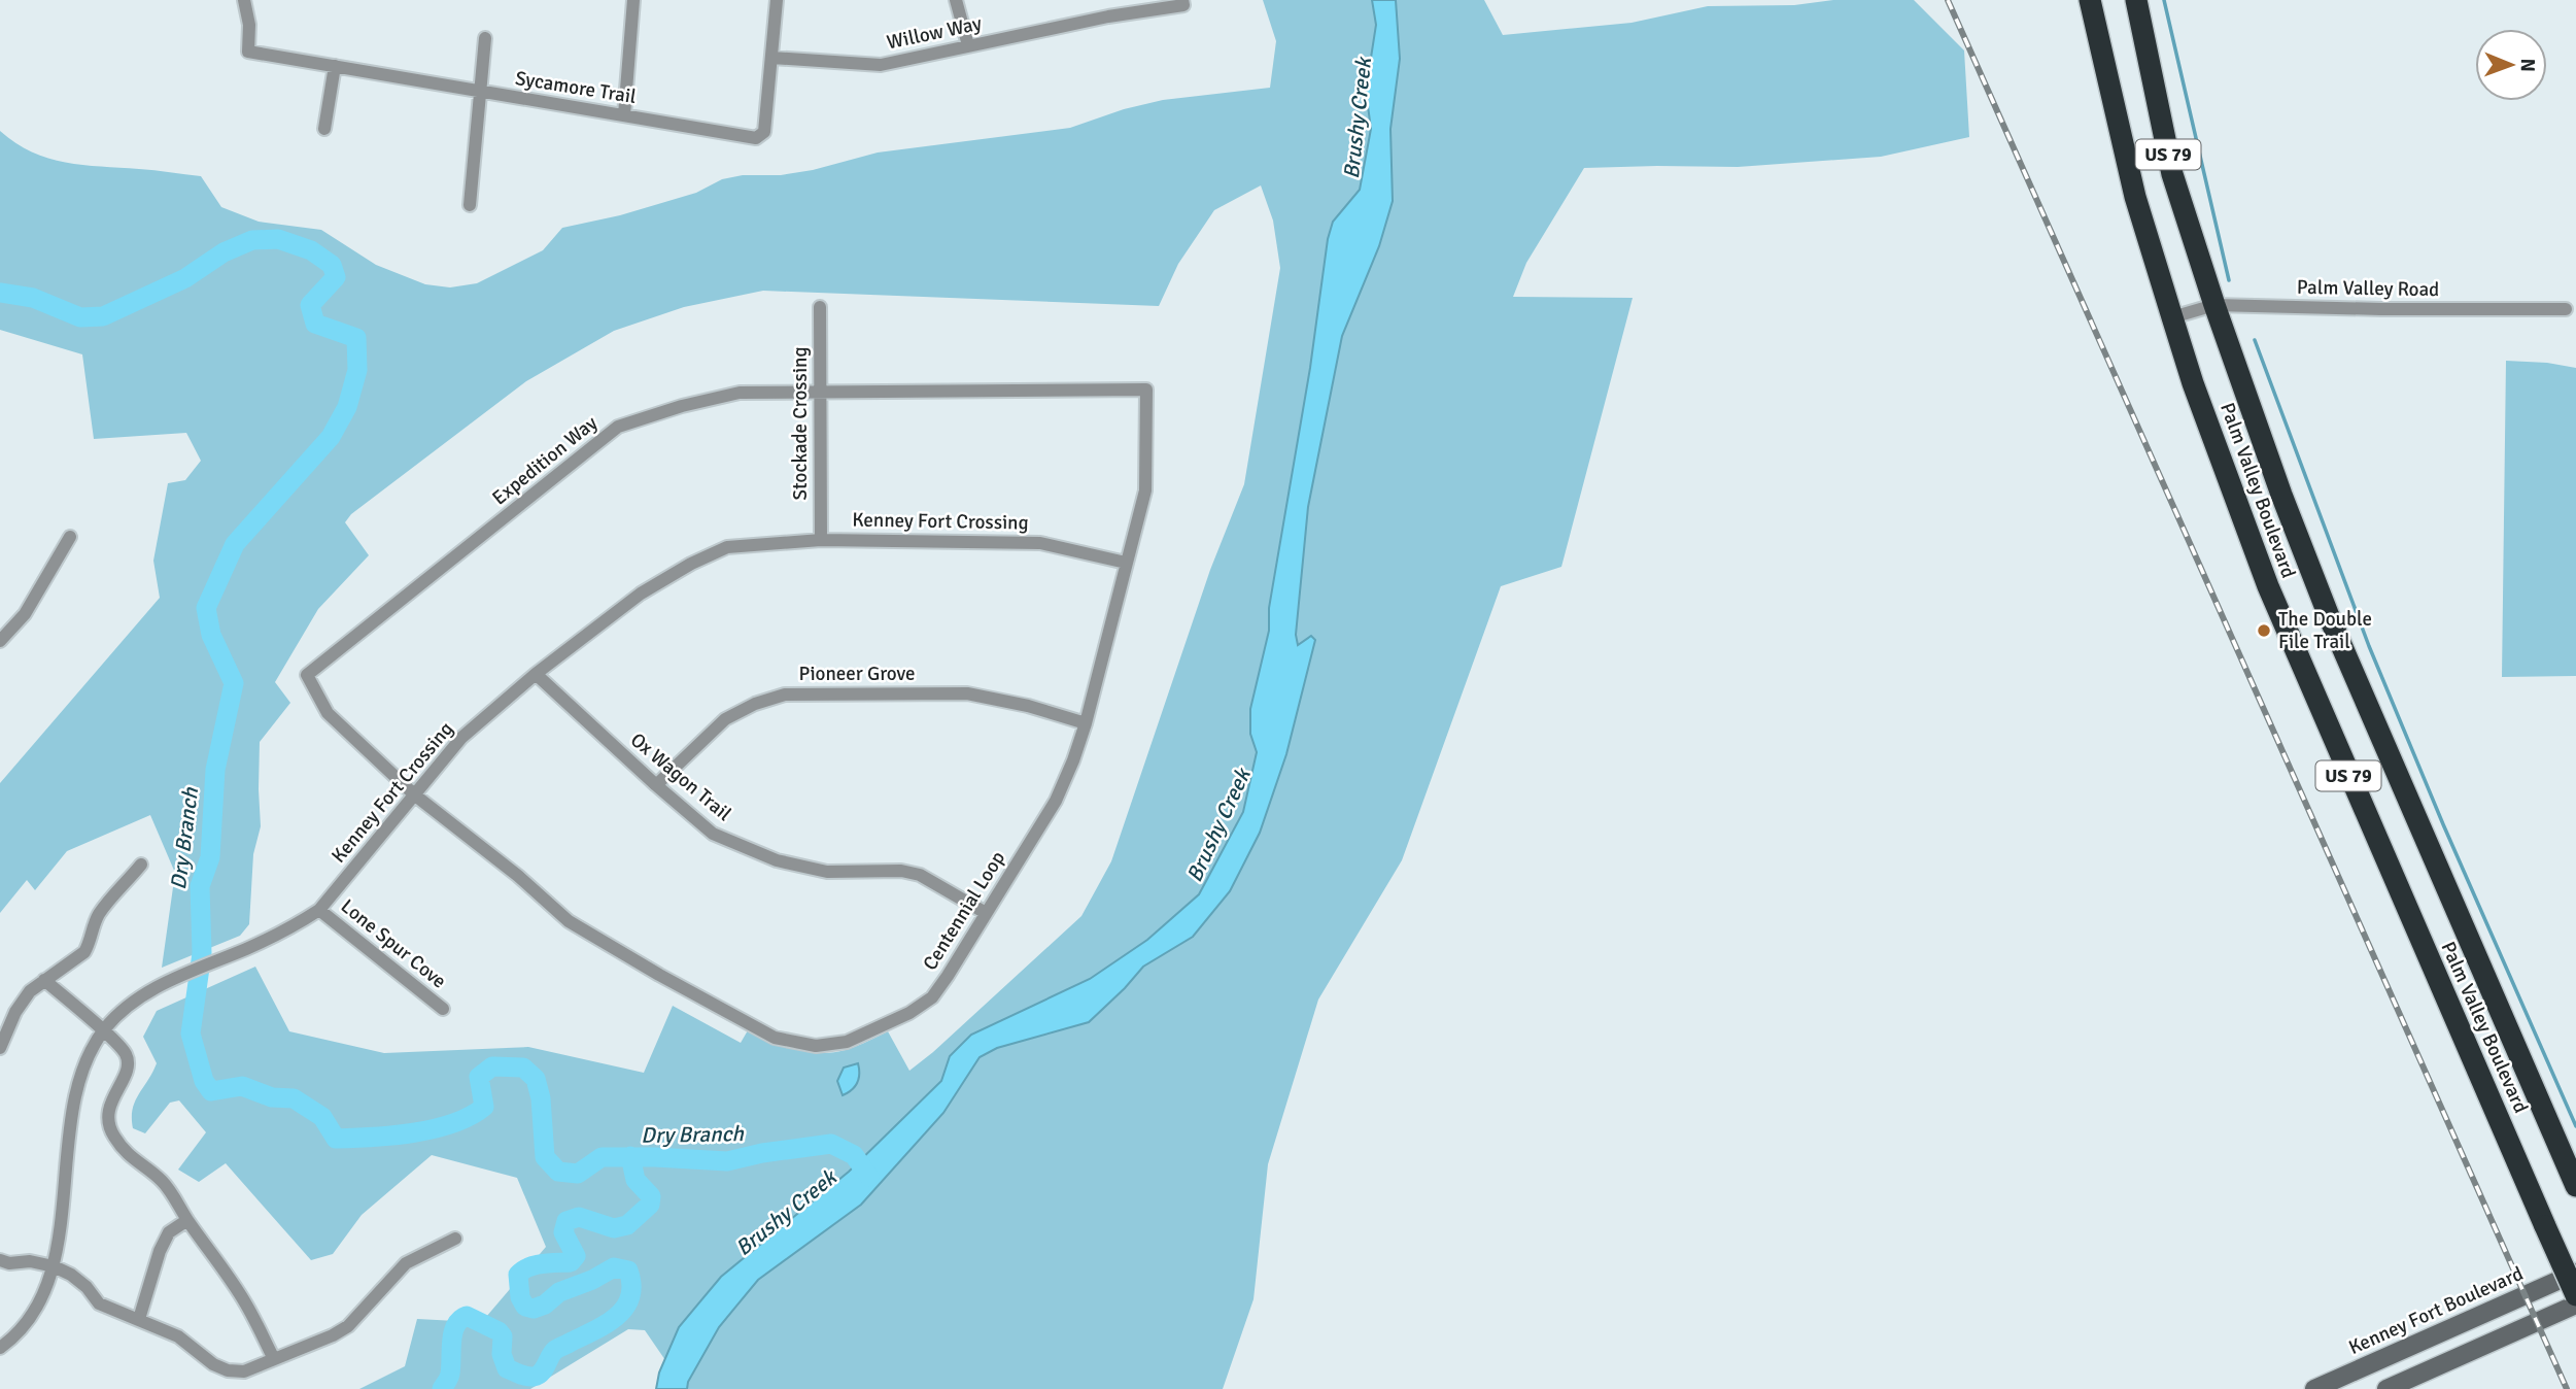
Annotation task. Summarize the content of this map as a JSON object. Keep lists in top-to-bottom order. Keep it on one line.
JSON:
{"streets":{"highway":["US 79","Palm Valley Boulevard"],"main road":["Kenney Fort Boulevard"],"street":["Willow Way","Sycamore Trail","Palm Valley Road","Stockade Crossing","Expedition Way","Kenney Fort Crossing","Pioneer Grove","Ox Wagon Trail","Centennial Loop","Lone Spur Cove"]},"crossings":[["Willow Way","Sycamore Trail"],["Palm Valley Road","Palm Valley Boulevard"],["Stockade Crossing","Expedition Way"],["Stockade Crossing","Kenney Fort Crossing"],["Expedition Way","Kenney Fort Crossing"],["Expedition Way","Centennial Loop"],["Kenney Fort Crossing","Ox Wagon Trail"],["Kenney Fort Crossing","Centennial Loop"],["Kenney Fort Crossing","Lone Spur Cove"],["Pioneer Grove","Ox Wagon Trail"],["Pioneer Grove","Centennial Loop"],["Ox Wagon Trail","Centennial Loop"]],"water":["Brushy Creek","Dry Branch"],"places":["The Double File Trail"],"north":"right"}
